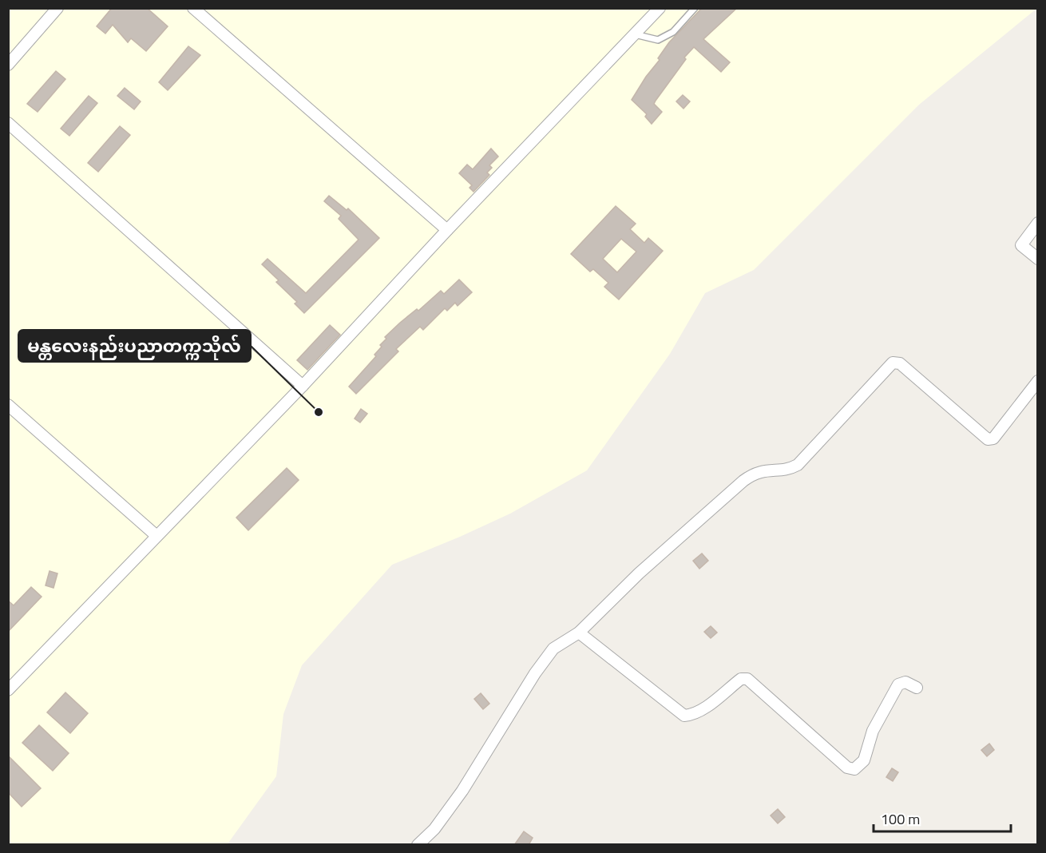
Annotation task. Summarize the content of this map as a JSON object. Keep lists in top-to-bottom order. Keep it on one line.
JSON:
{"places":["မန္တလေးနည်းပညာတက္ကသိုလ်"],"scale_bar":"100 m"}
